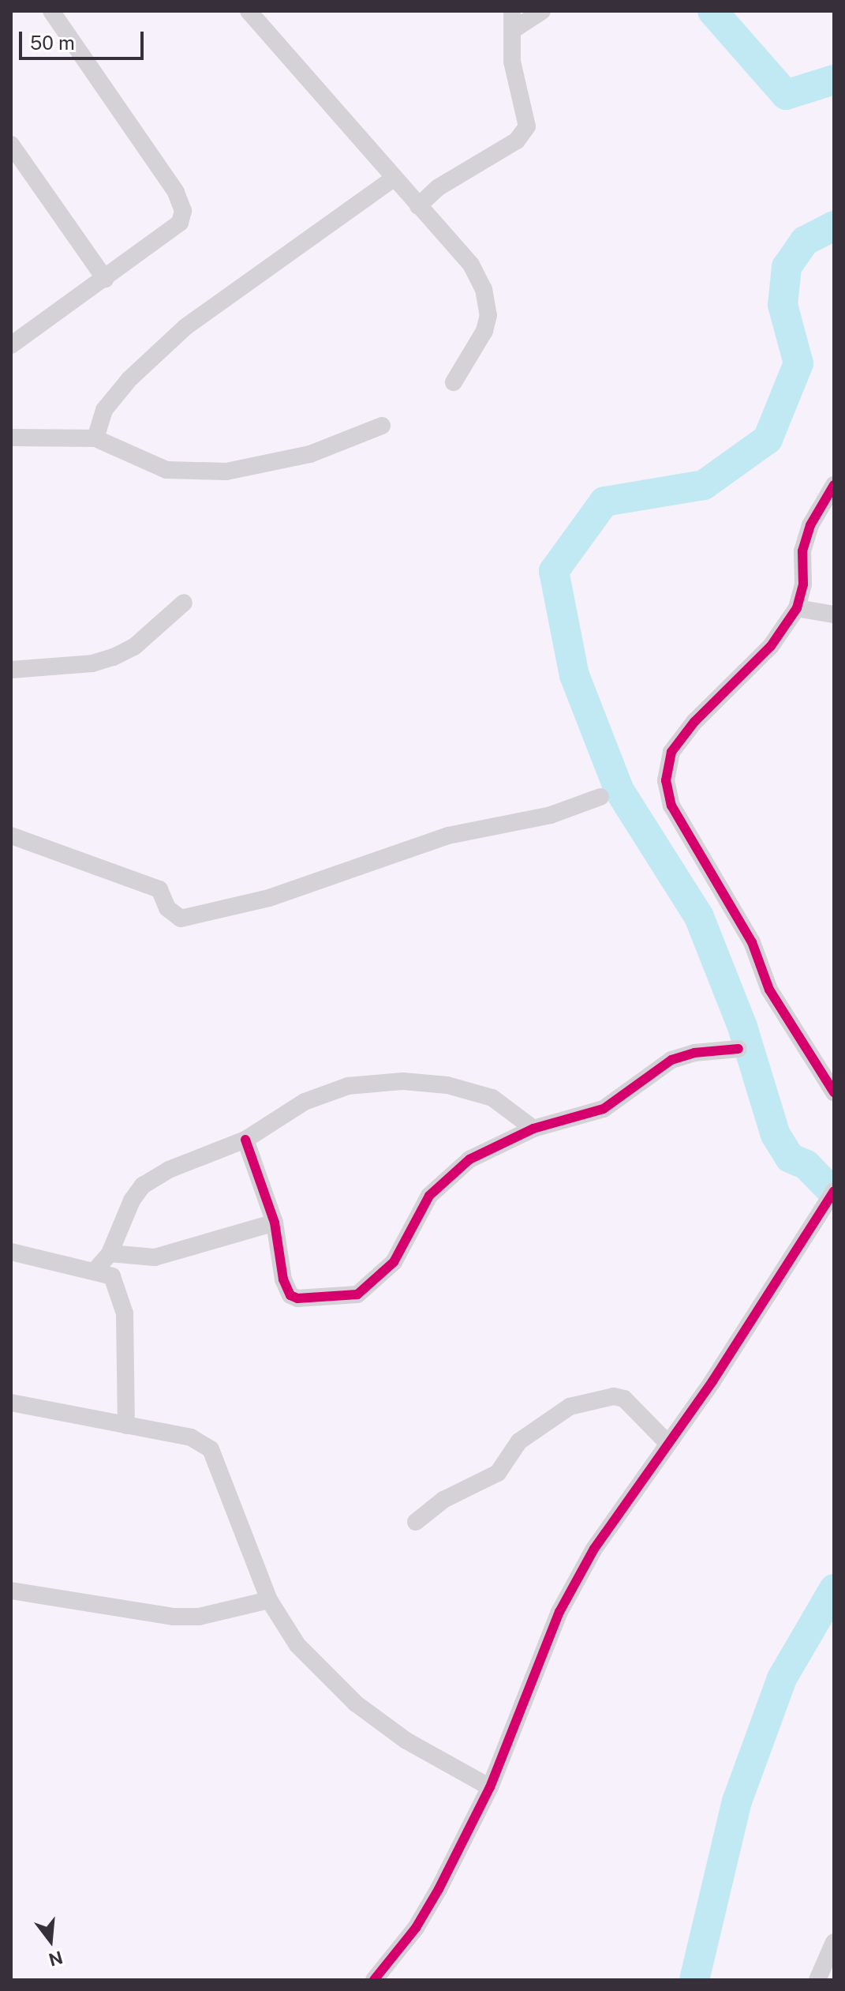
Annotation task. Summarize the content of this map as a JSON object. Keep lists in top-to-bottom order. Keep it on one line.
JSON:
{"scale_bar":"50 m","north":"bottom"}
